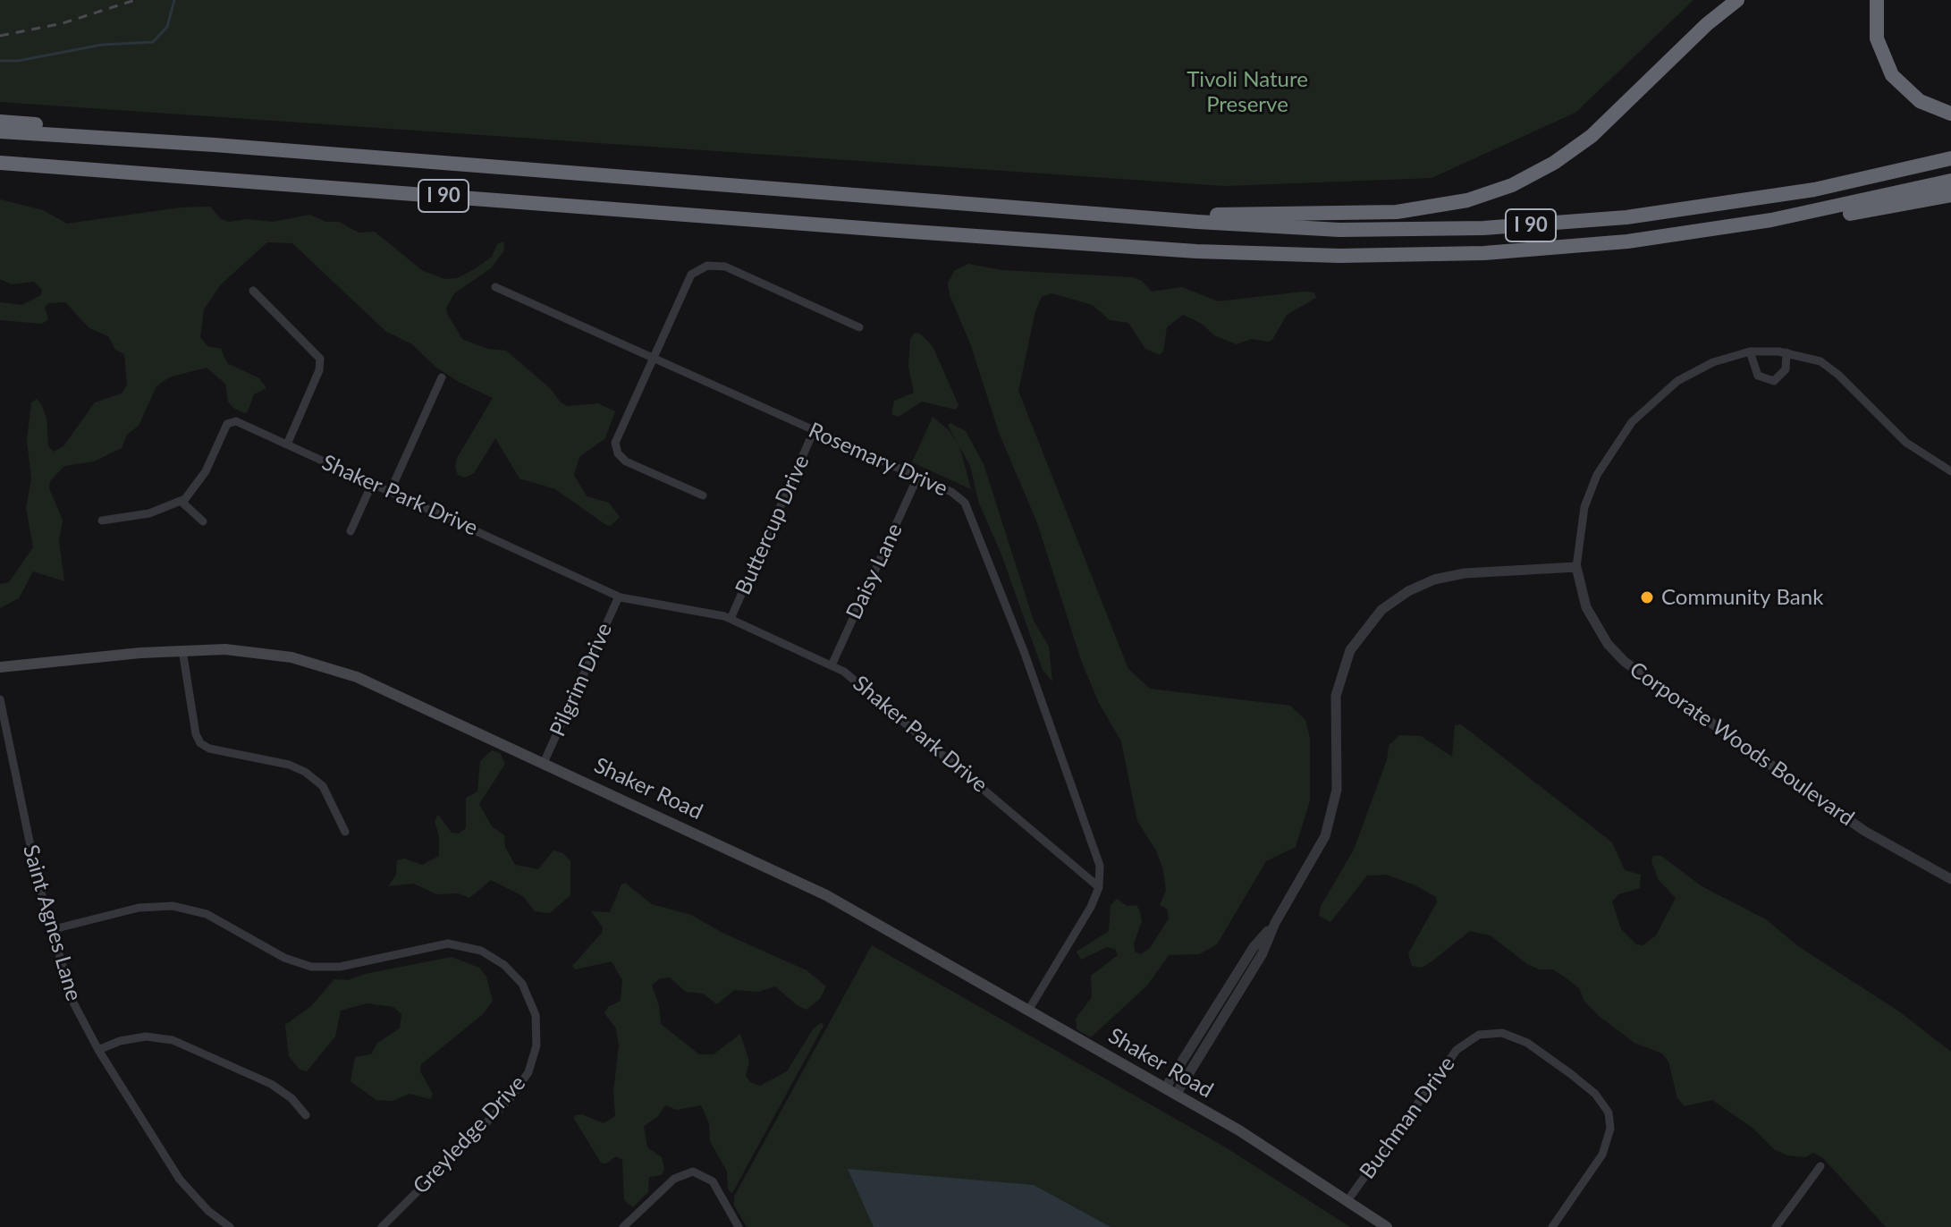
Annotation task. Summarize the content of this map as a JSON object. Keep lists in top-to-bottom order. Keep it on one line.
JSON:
{"streets":{"highway":["I 90"],"main road":["Shaker Road"],"street":["Rosemary Drive","Shaker Park Drive","Buttercup Drive","Daisy Lane","Pilgrim Drive","Corporate Woods Boulevard","Saint Agnes Lane","Buchman Drive","Greyledge Drive"]},"crossings":[["Rosemary Drive","Shaker Park Drive"],["Rosemary Drive","Buttercup Drive"],["Rosemary Drive","Daisy Lane"],["Shaker Park Drive","Buttercup Drive"],["Shaker Park Drive","Daisy Lane"],["Shaker Park Drive","Pilgrim Drive"],["Pilgrim Drive","Shaker Road"],["Shaker Road","Buchman Drive"],["Saint Agnes Lane","Greyledge Drive"]],"parks":["Tivoli Nature Preserve"],"places":["Community Bank"]}
